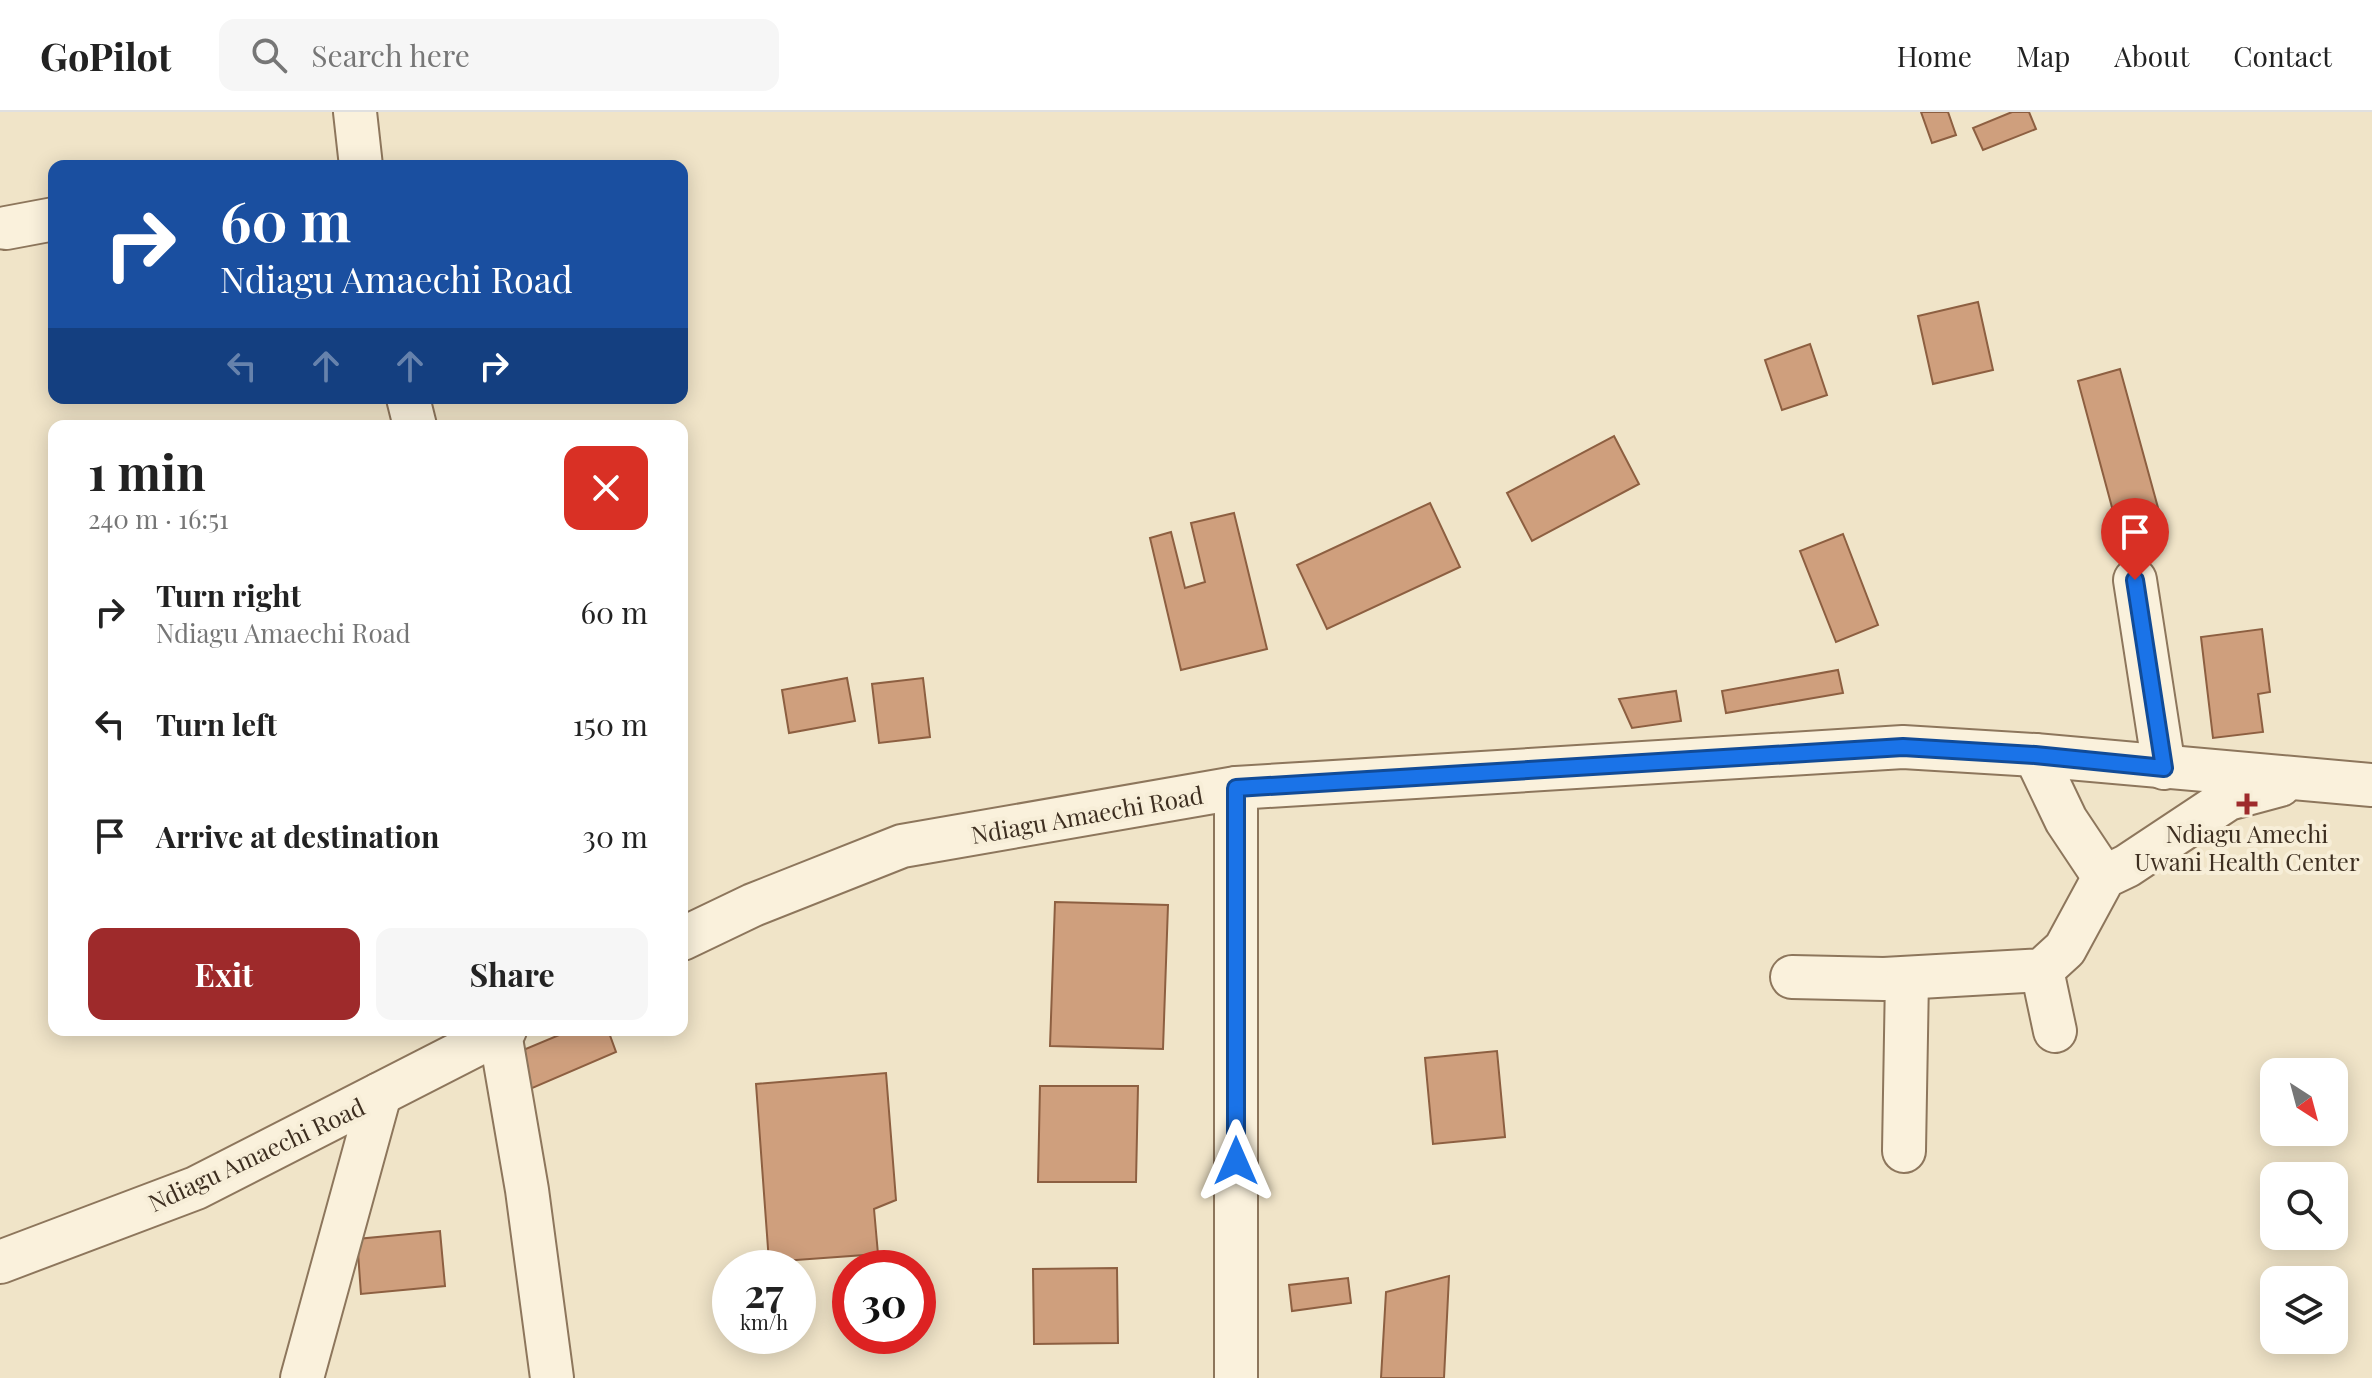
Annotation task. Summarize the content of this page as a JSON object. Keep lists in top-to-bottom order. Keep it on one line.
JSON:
{"streets":{"street":["Ndiagu Amaechi Road"]},"places":{"health":["Ndiagu Amechi Uwani Health Center"]},"north":"bottom right","page":{"header":"GoPilot","search":"Search here","nav":["Home","Map","About","Contact"],"turn":["60 m","Ndiagu Amaechi Road"],"heading":["1 min","240 m · 16:51"],"list":[{"name":"Turn right","note":"Ndiagu Amaechi Road","value":"60 m"},{"name":"Turn left","value":"150 m"},{"name":"Arrive at destination","value":"30 m"}],"buttons":["Exit","Share"],"speed":"27 km/h","limit":"30"}}
